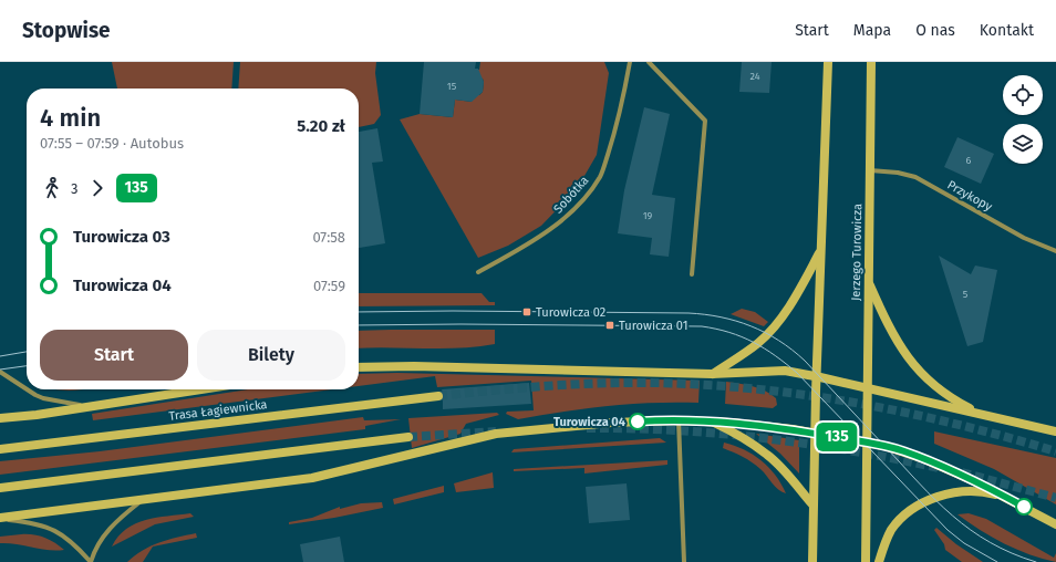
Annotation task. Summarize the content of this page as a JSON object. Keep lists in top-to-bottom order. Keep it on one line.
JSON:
{"streets":{"main road":["Jerzego Turowicza","Trasa Łagiewnicka"],"street":["Sobótka","Przykopy"]},"crossings":[["Przykopy","Jerzego Turowicza"]],"places":{"transit":["Turowicza 02","Turowicza 01"],"other":["Turowicza 04"]},"lines":["bus line 135"],"house_numbers":["24","15","6","19","5"],"page":{"header":"Stopwise","nav":["Start","Mapa","O nas","Kontakt"],"on_map":"135","heading":["4 min","07:55 – 07:59 · Autobus","5.20 zł"],"legs":["3","135"],"list":[{"name":"Turowicza 03","value":"07:58"},{"name":"Turowicza 04","value":"07:59"}],"buttons":["Start","Bilety"]}}
